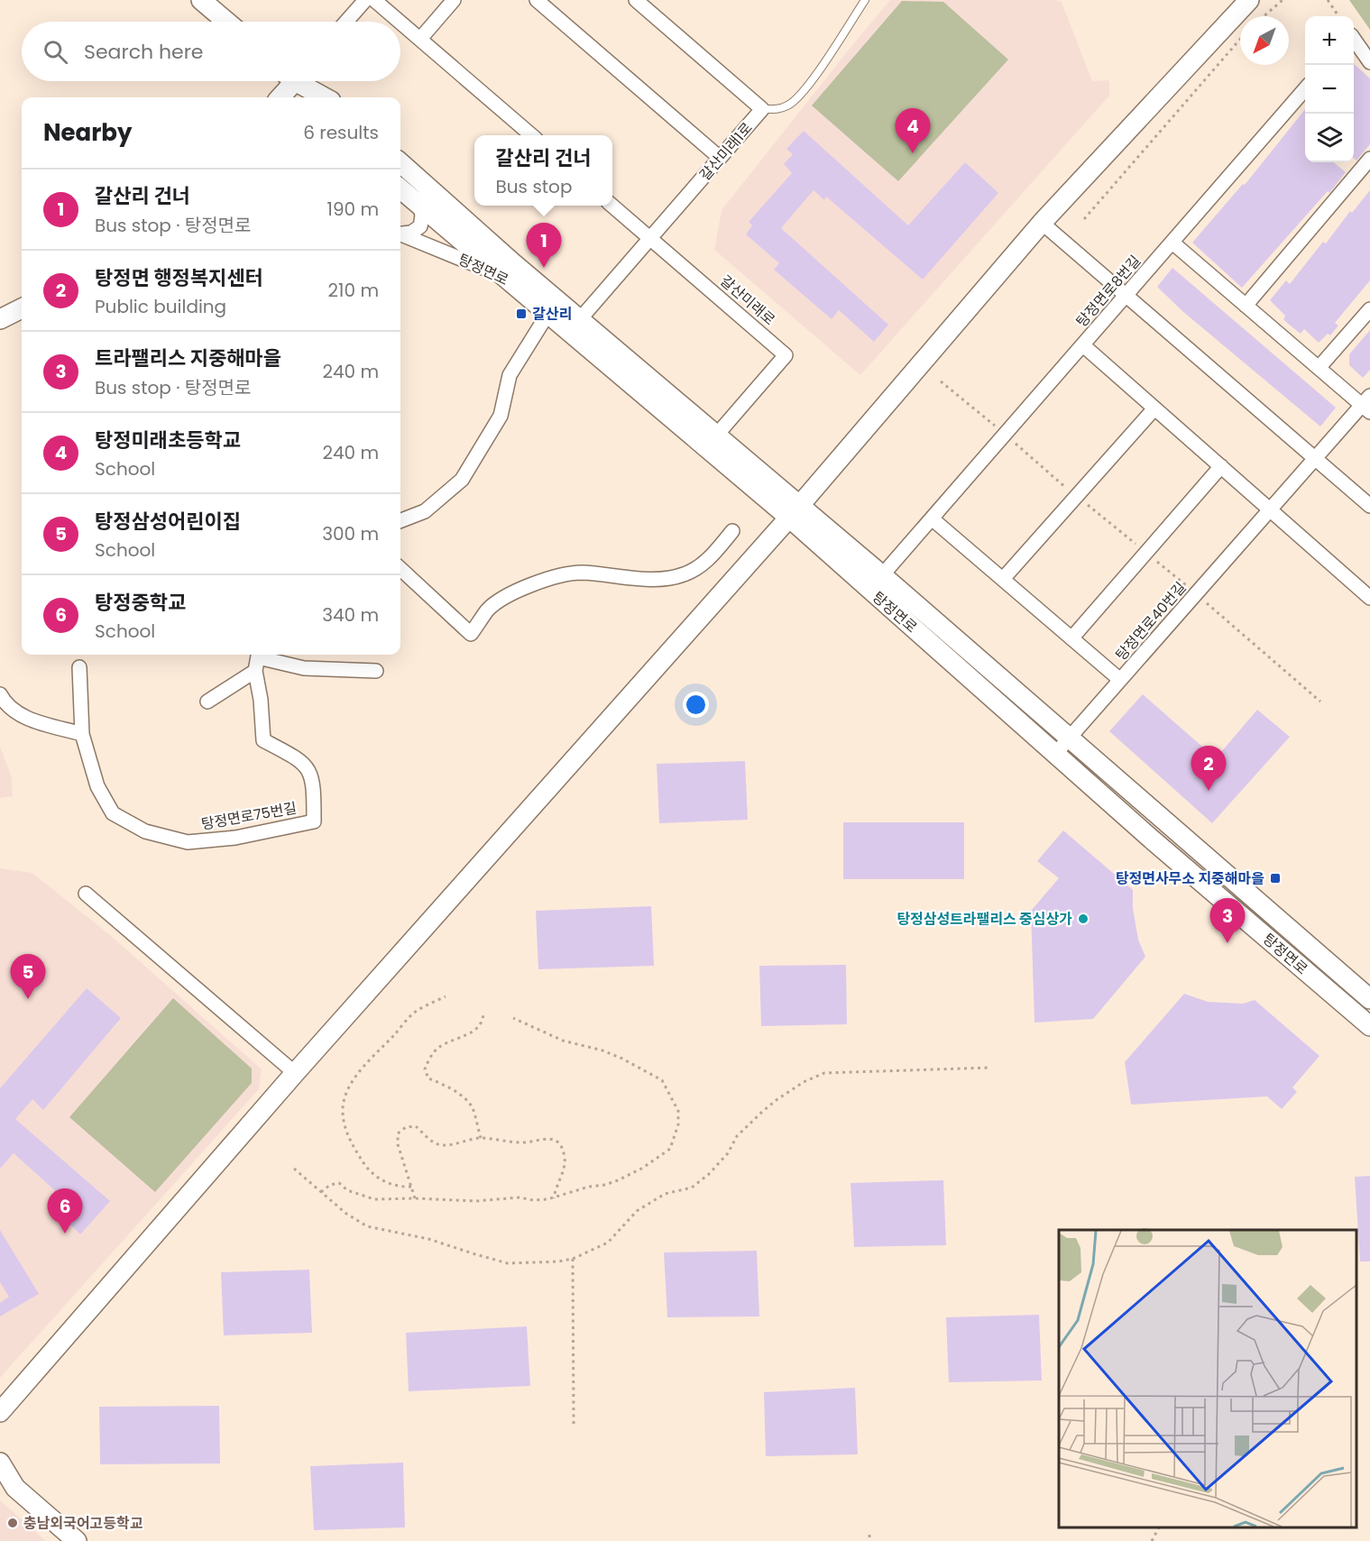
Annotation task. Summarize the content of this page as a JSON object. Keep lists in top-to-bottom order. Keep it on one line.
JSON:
{"streets":{"main road":["탕정면로"],"street":["갈산미래1로","탕정면로8번길","갈산미래로","탕정면로40번길","탕정면로75번길"]},"crossings":[["갈산미래1로","탕정면로"],["갈산미래1로","갈산미래로"],["탕정면로","탕정면로8번길"],["탕정면로","갈산미래로"],["탕정면로","탕정면로40번길"],["탕정면로8번길","탕정면로40번길"]],"places":{"transit":["갈산리","탕정면사무소 지중해마을"],"other":["탕정삼성트라팰리스 중심상가","충남외국어고등학교"]},"north":"bottom left","page":{"map_buttons":["+","−"],"search":"Search here","heading":["Nearby","6 results"],"pins":["4","1","2","3","5","6"],"popup":["갈산리 건너","Bus stop"],"list":[{"mark":"1","name":"갈산리 건너","note":"Bus stop · 탕정면로","value":"190 m"},{"mark":"2","name":"탕정면 행정복지센터","note":"Public building","value":"210 m"},{"mark":"3","name":"트라팰리스 지중해마을","note":"Bus stop · 탕정면로","value":"240 m"},{"mark":"4","name":"탕정미래초등학교","note":"School","value":"240 m"},{"mark":"5","name":"탕정삼성어린이집","note":"School","value":"300 m"},{"mark":"6","name":"탕정중학교","note":"School","value":"340 m"}]}}
